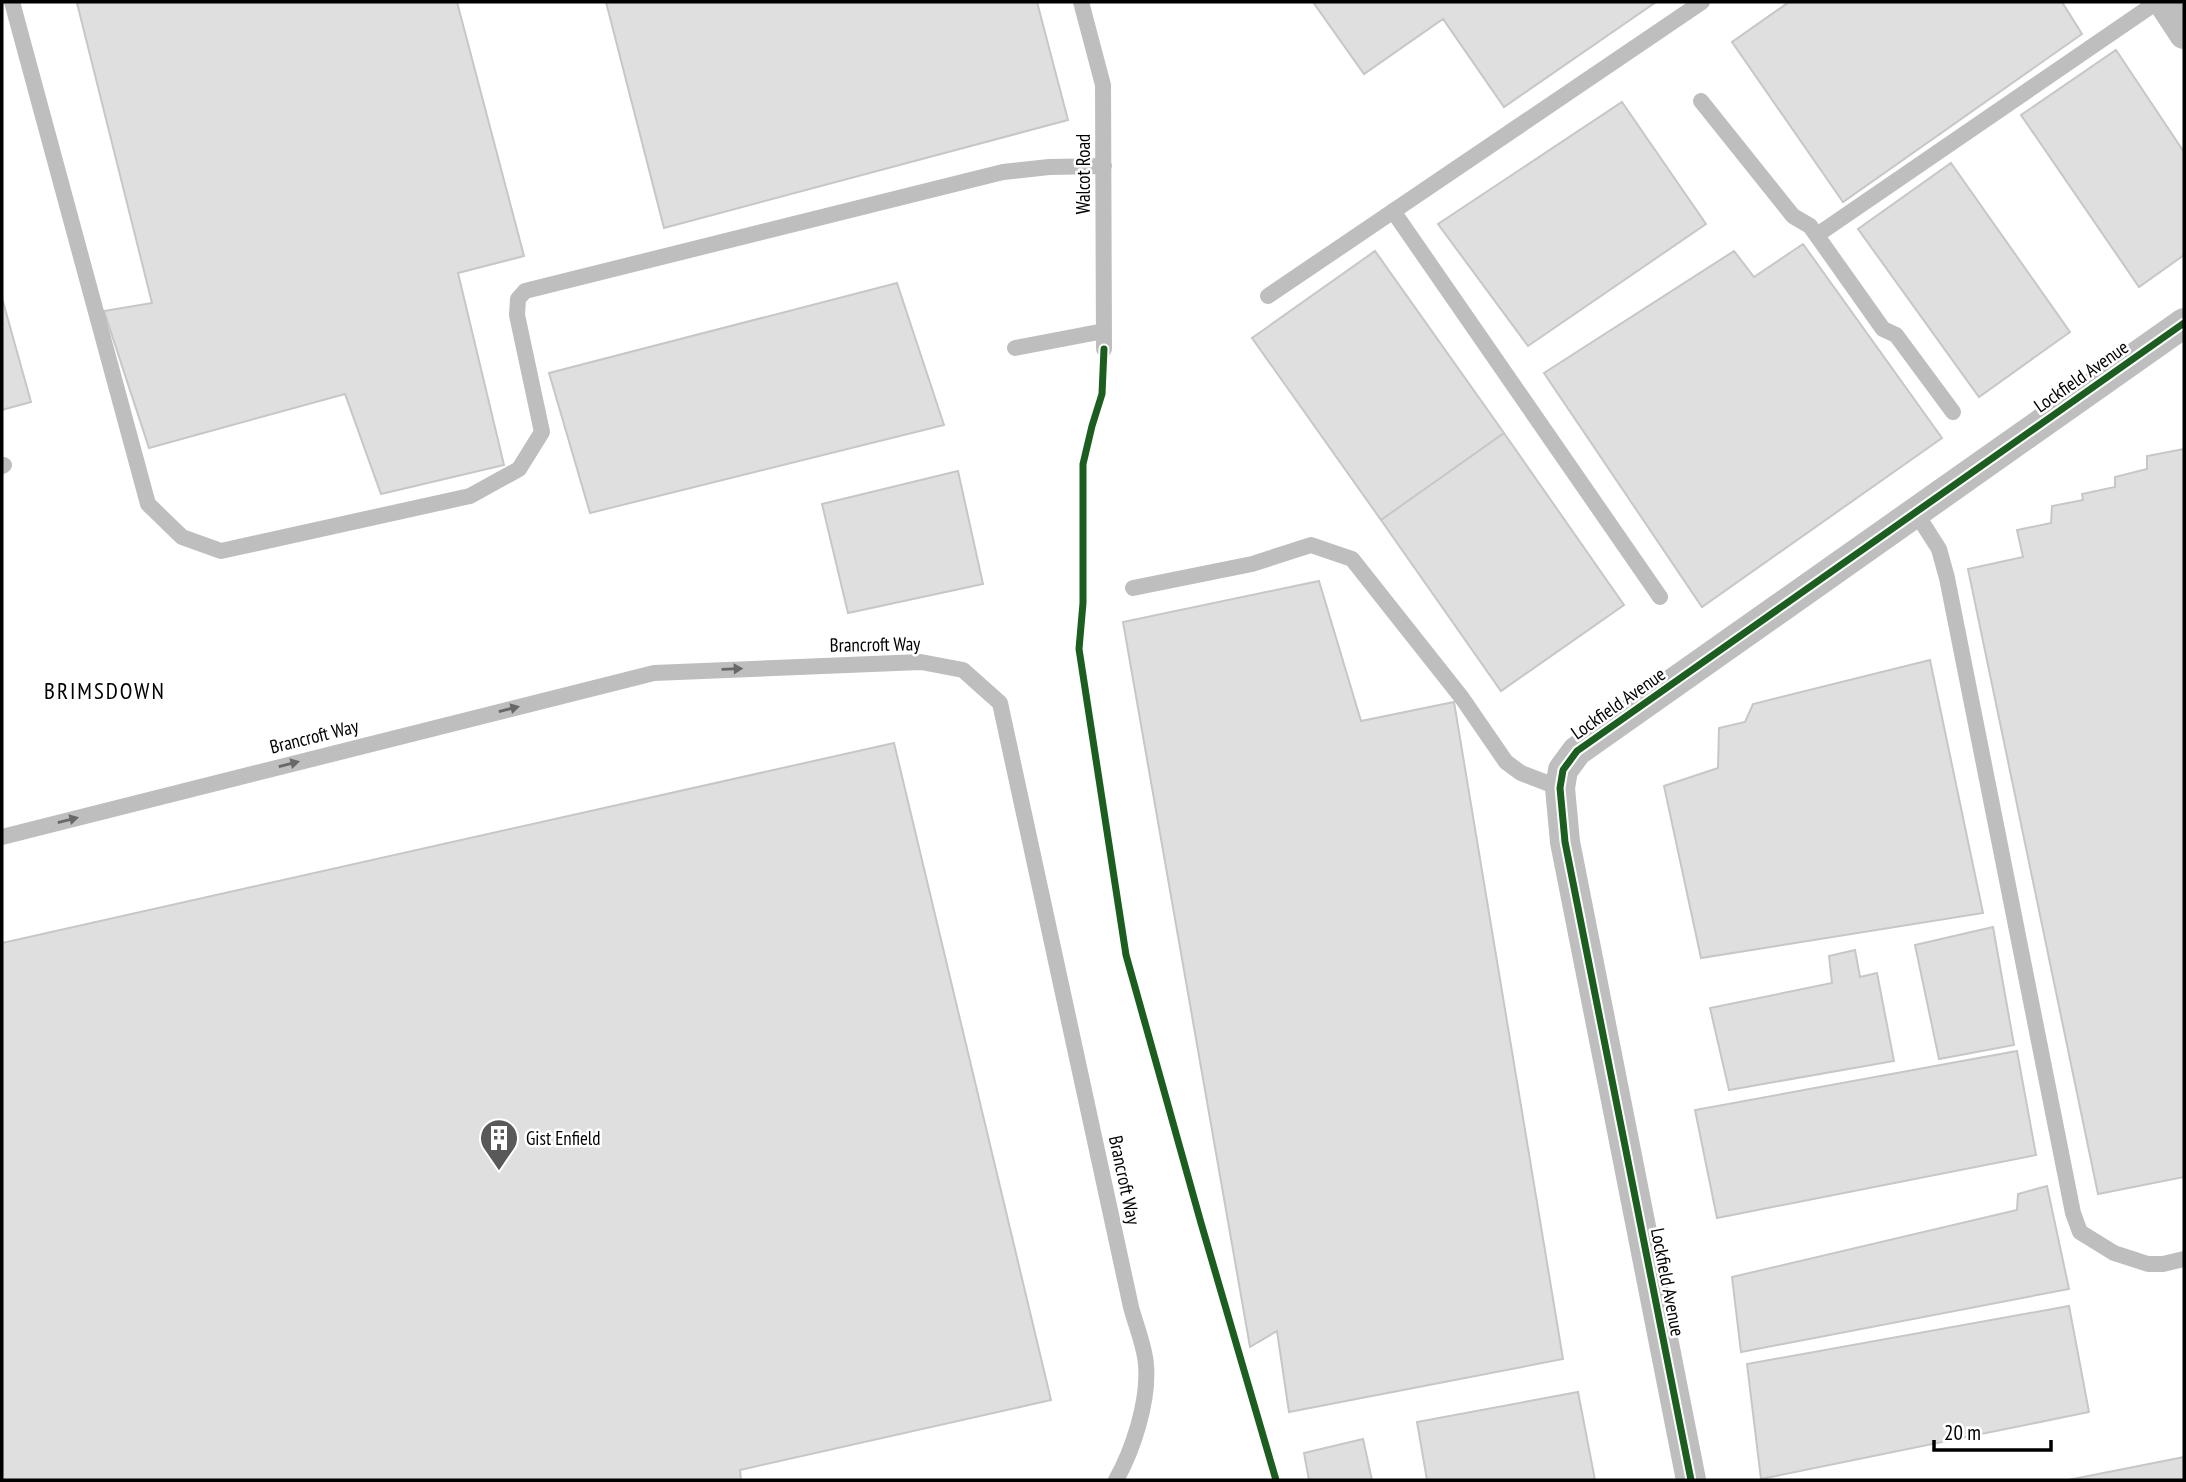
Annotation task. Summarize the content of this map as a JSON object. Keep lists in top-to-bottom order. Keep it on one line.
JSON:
{"streets":{"street":["Lockfield Avenue"],"lane":["Walcot Road","Brancroft Way"]},"districts":["BRIMSDOWN"],"places":{"building":["Gist Enfield"]},"scale_bar":"20 m"}
